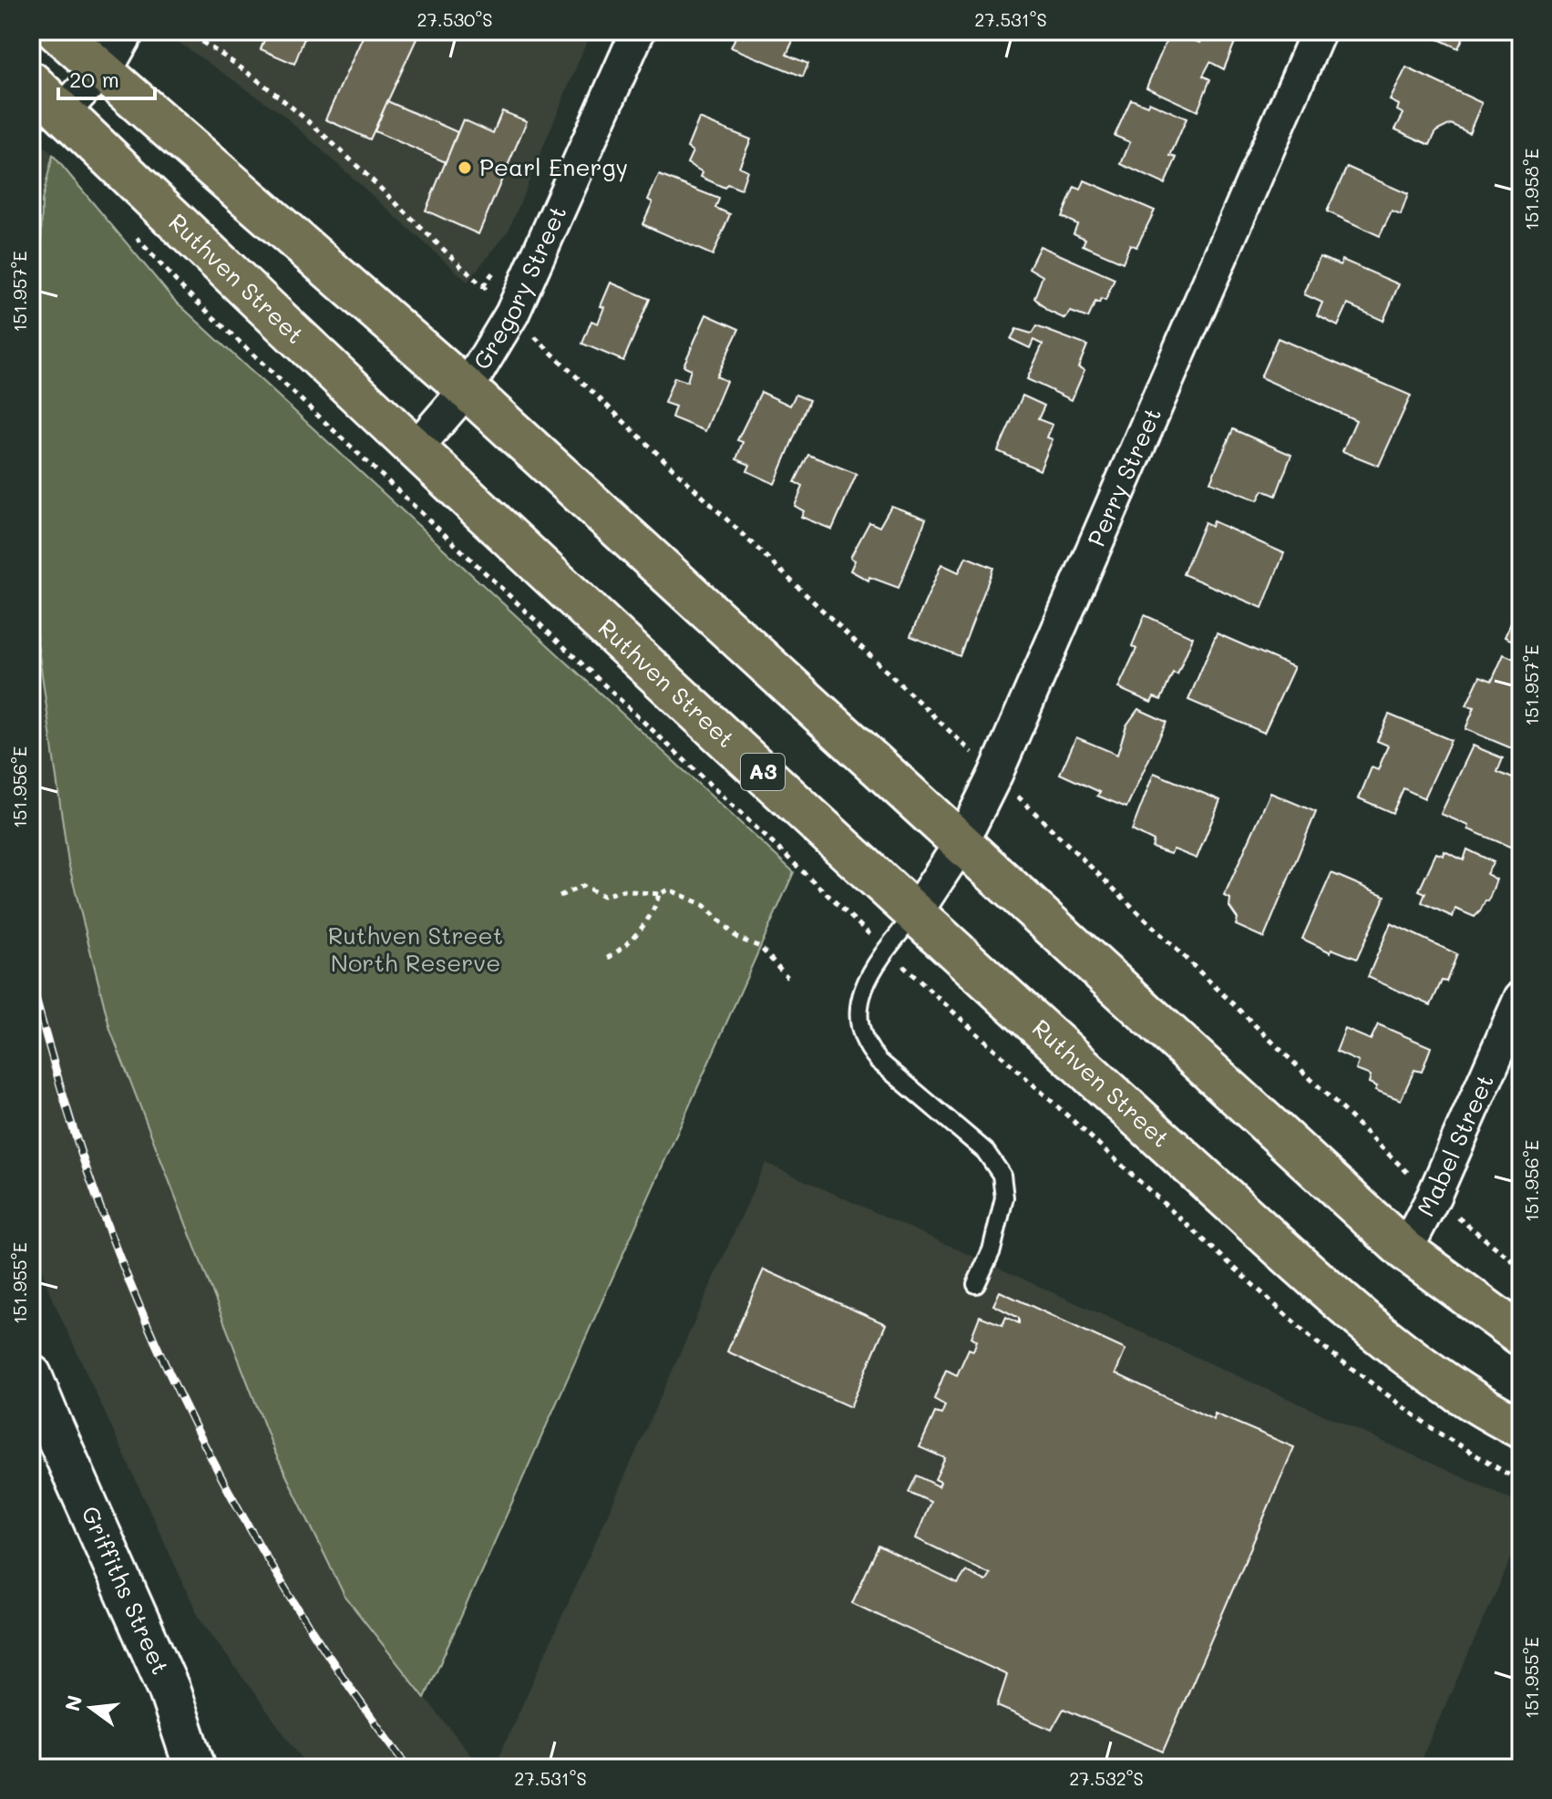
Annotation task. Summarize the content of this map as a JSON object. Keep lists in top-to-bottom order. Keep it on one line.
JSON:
{"streets":{"highway":["Ruthven Street","A3"],"street":["Gregory Street","Perry Street","Mabel Street","Griffiths Street"]},"crossings":[["Ruthven Street","Gregory Street"],["Ruthven Street","Perry Street"]],"parks":["Ruthven Street North Reserve"],"places":["Pearl Energy"],"scale_bar":"20 m","north":"left","coordinates":["27.530°S","27.531°S","151.958°E","151.957°E","151.956°E","151.955°E","27.532°S"]}
